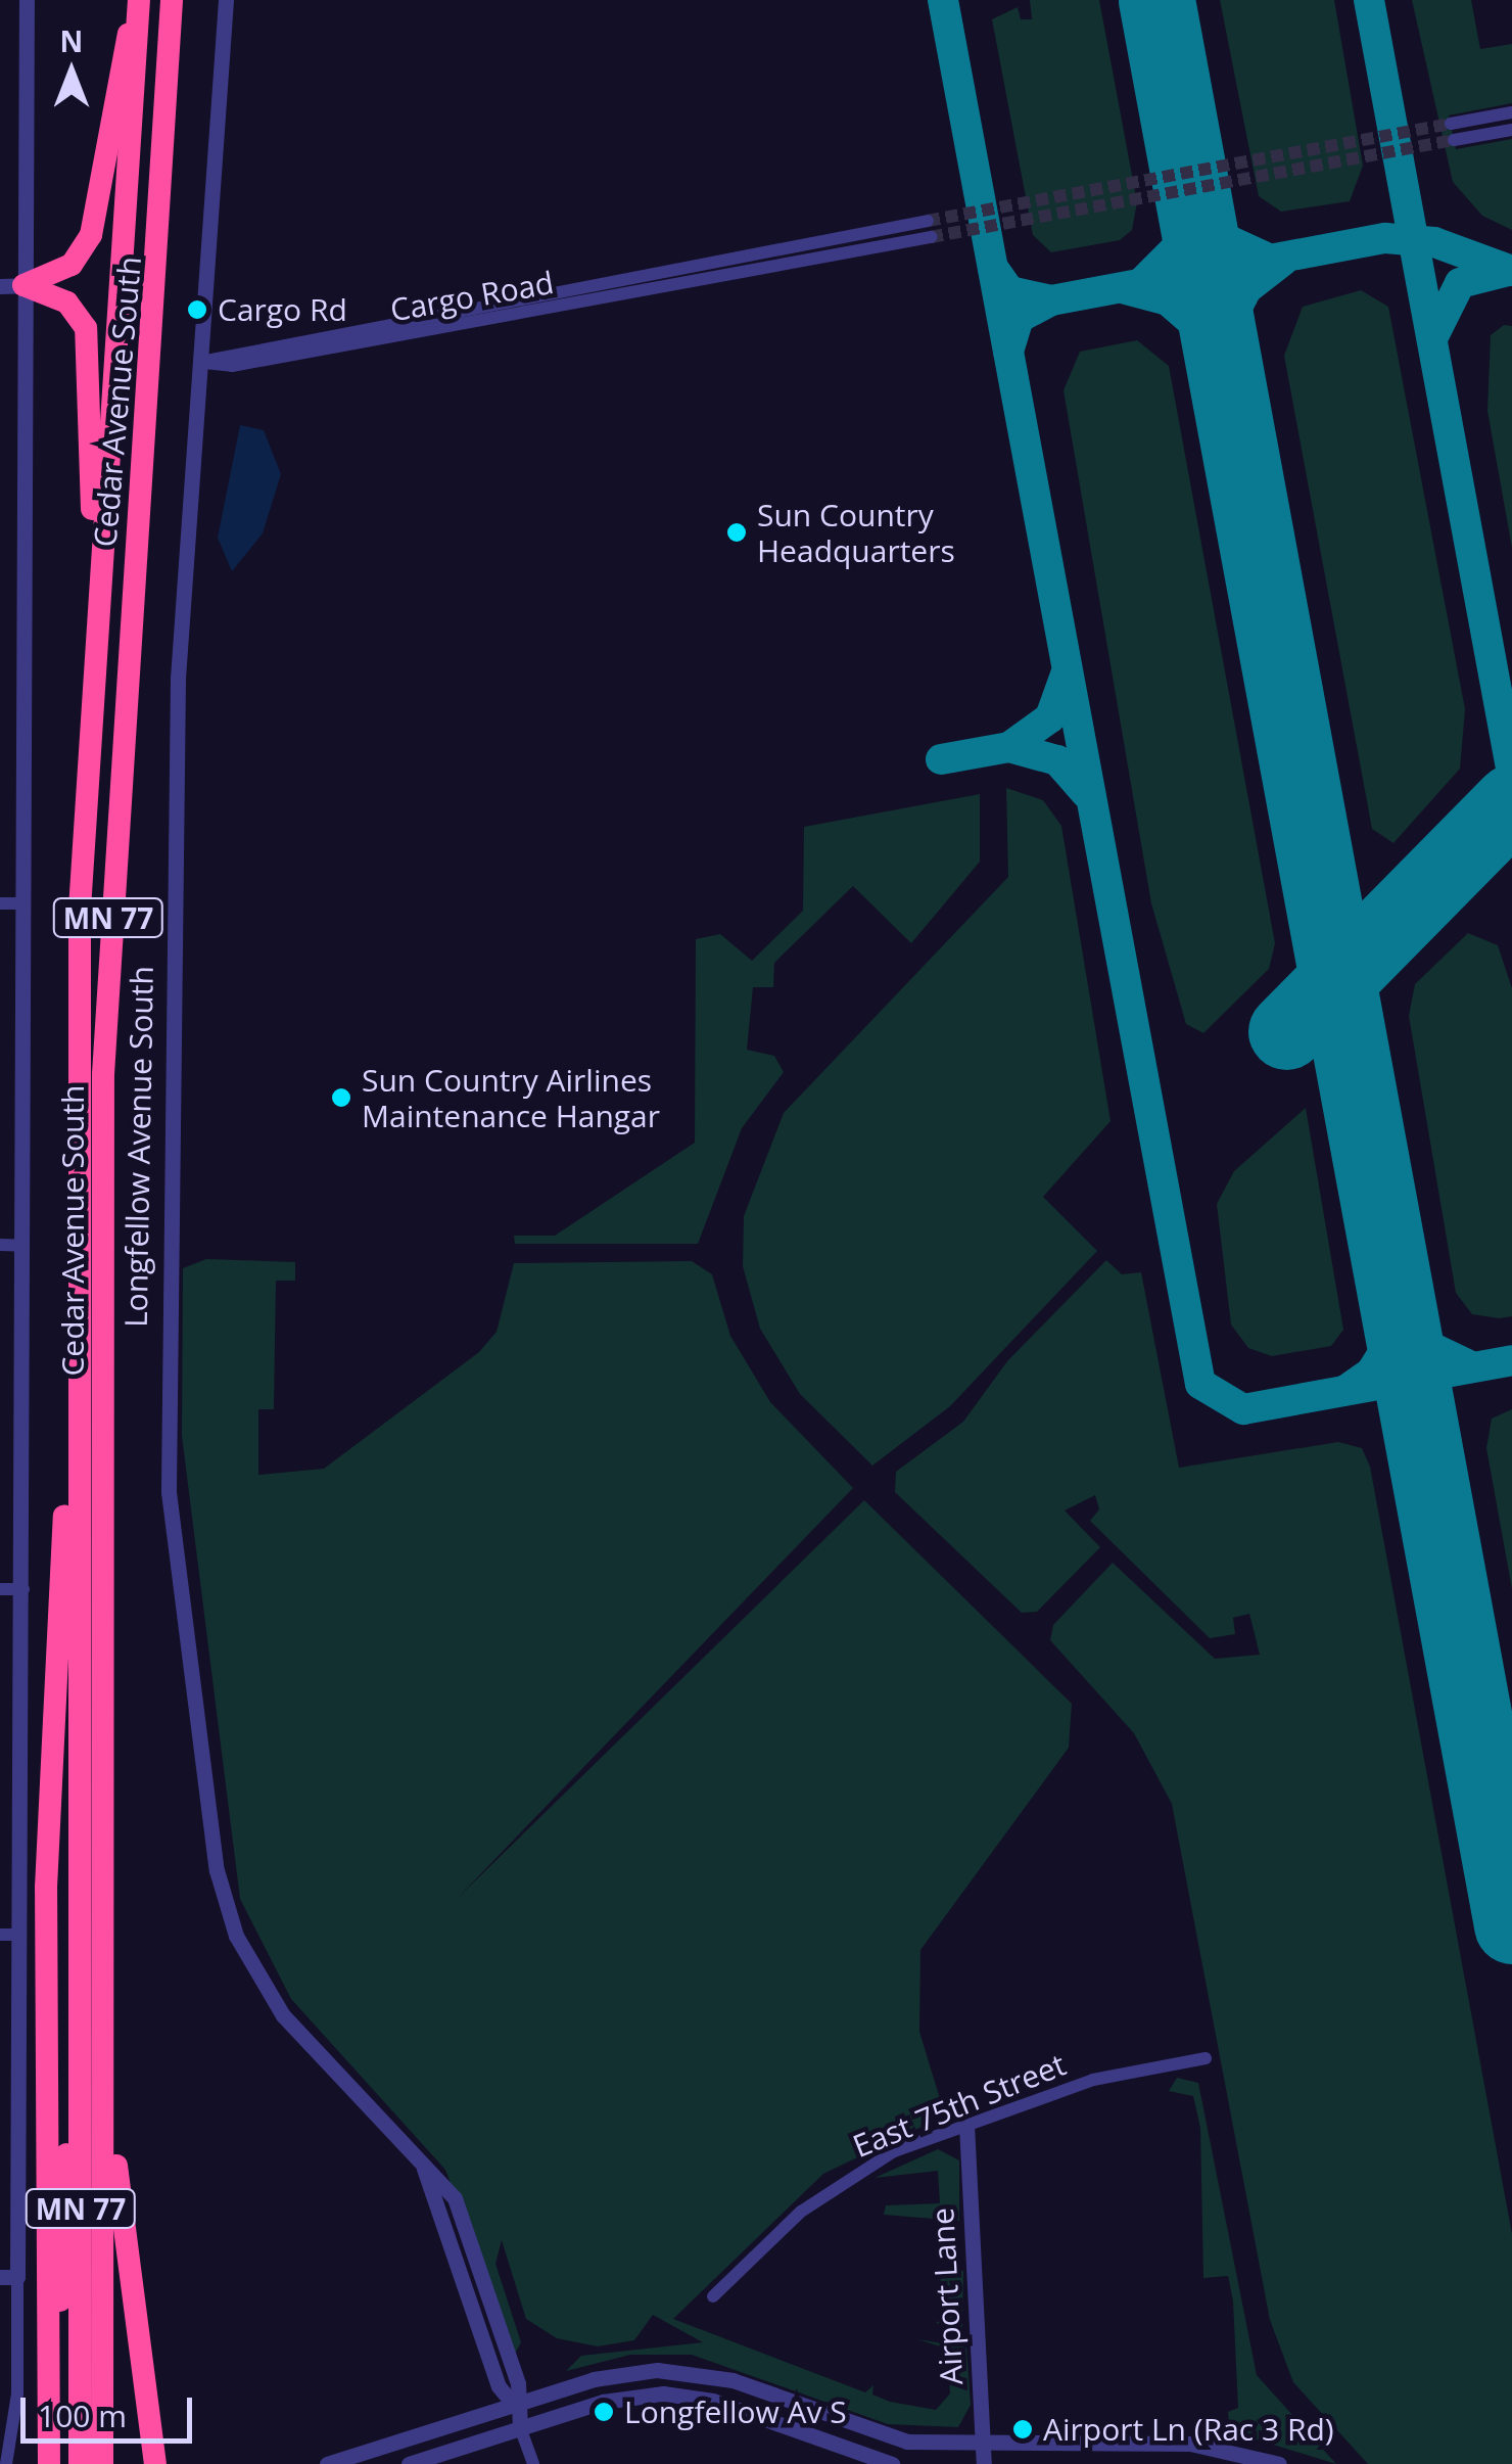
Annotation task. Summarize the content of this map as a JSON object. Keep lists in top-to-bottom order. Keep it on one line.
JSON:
{"streets":{"highway":["Cedar Avenue South","MN 77"],"street":["Cargo Road","Longfellow Avenue South","East 75th Street","Airport Lane"]},"crossings":[["Cargo Road","Longfellow Avenue South"],["East 75th Street","Airport Lane"]],"places":["Cargo Rd","Sun Country Headquarters","Sun Country Airlines Maintenance Hangar","Longfellow Av S","Airport Ln (Rac 3 Rd)"],"scale_bar":"100 m","north":"top"}
